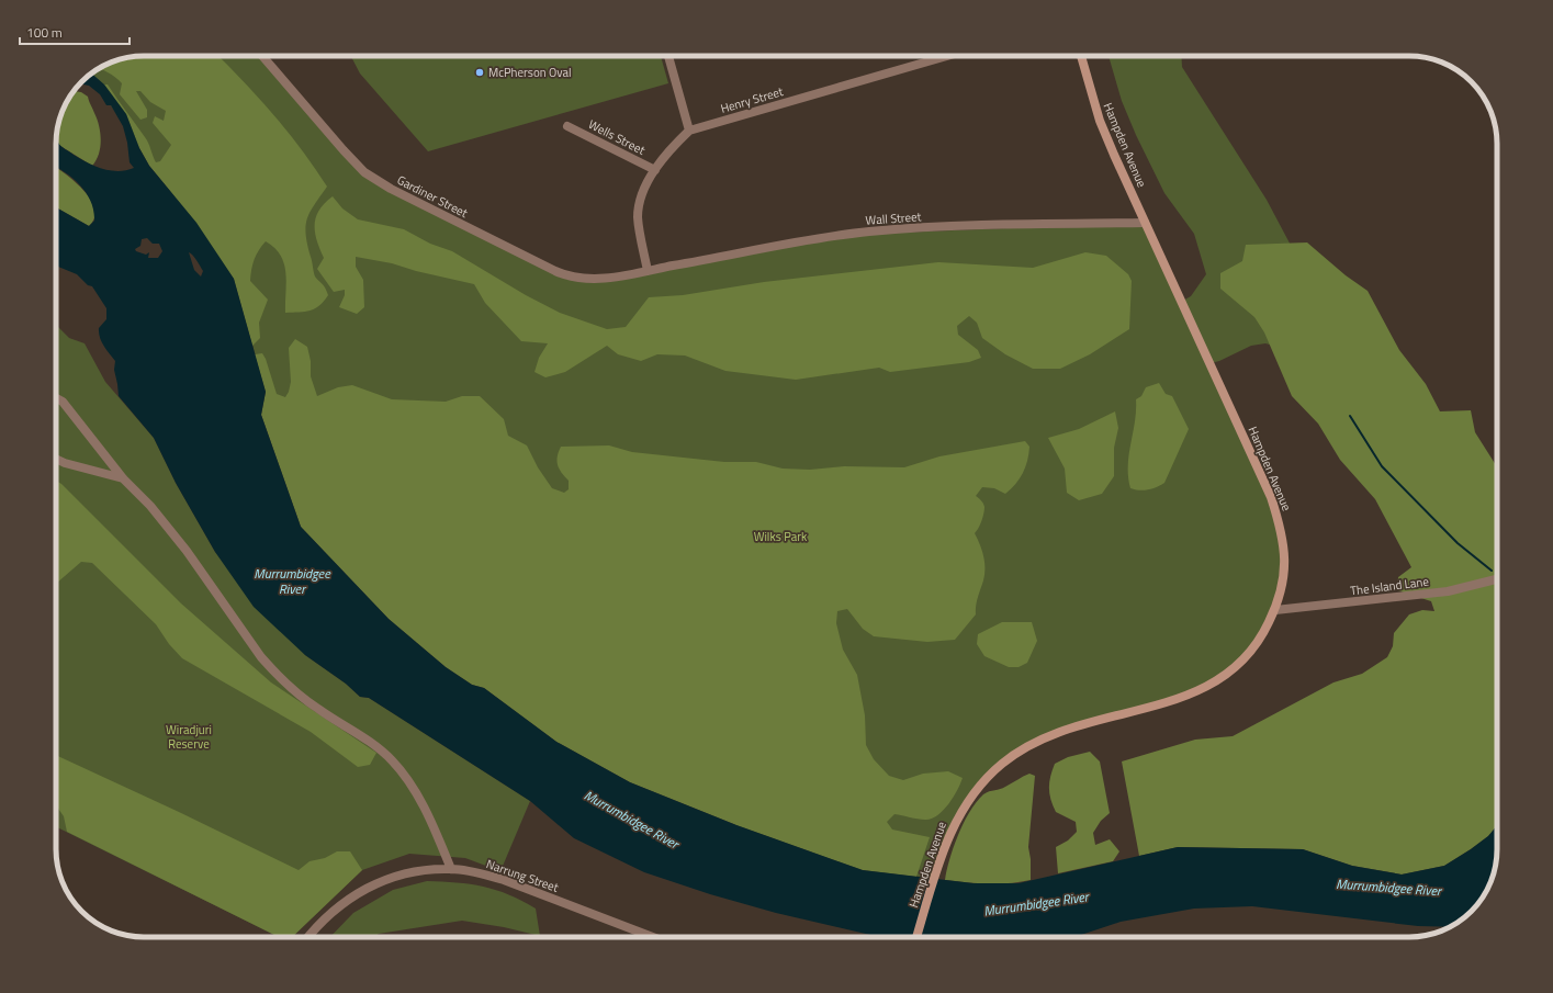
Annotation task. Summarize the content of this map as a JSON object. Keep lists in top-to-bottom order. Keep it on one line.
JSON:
{"streets":{"main road":["Hampden Avenue"],"street":["Henry Street","Wells Street","Gardiner Street","Wall Street","The Island Lane","Narrung Street"]},"crossings":[["Henry Street","Wells Street"],["Henry Street","Gardiner Street"],["Henry Street","Wall Street"],["Hampden Avenue","Wall Street"],["Hampden Avenue","The Island Lane"],["Gardiner Street","Wall Street"]],"water":["Murrumbidgee River"],"parks":["Wilks Park","Wiradjuri Reserve"],"places":["McPherson Oval"],"scale_bar":"100 m"}
